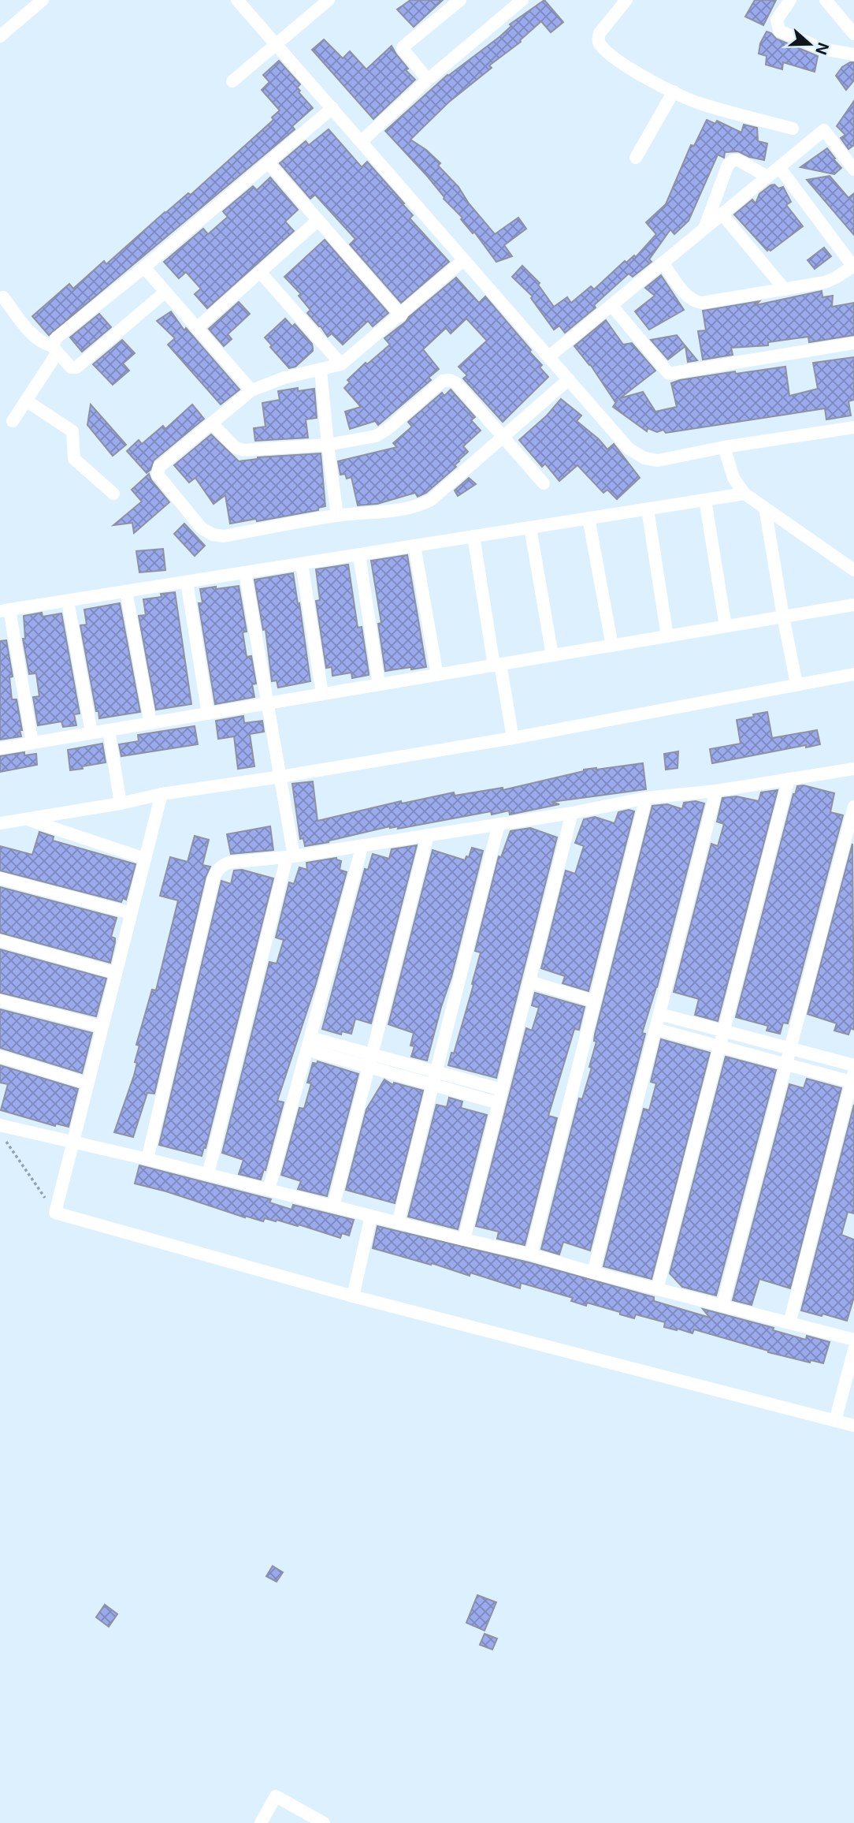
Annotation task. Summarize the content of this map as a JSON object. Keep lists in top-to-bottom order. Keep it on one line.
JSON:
{"north":"right"}
